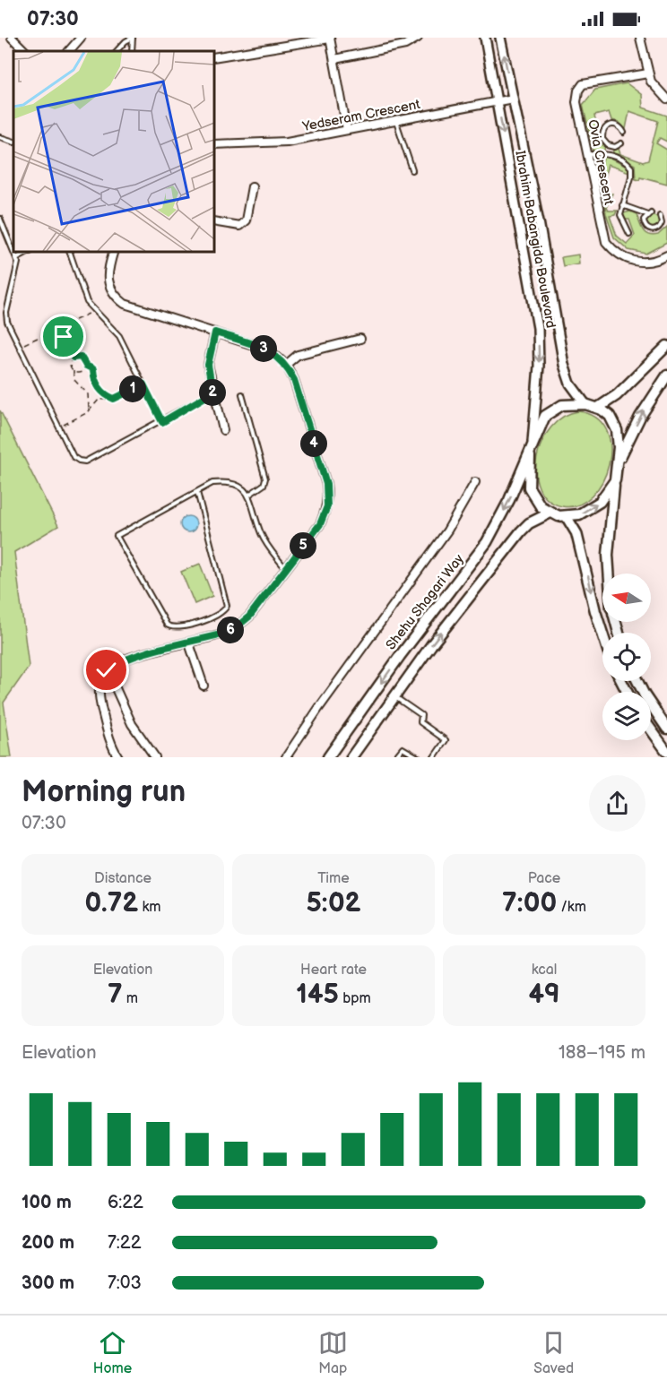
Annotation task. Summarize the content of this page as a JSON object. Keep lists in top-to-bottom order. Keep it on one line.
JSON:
{"streets":{"main road":["Shehu Shagari Way"],"street":["Yedseram Crescent","Ovia Crescent","Ibrahim Babangida Boulevard"]},"crossings":[["Yedseram Crescent","Ibrahim Babangida Boulevard"],["Ibrahim Babangida Boulevard","Shehu Shagari Way"]],"north":"left","page":{"status":"07:30","pins":["3","1","2","4","5","6"],"heading":["Morning run","07:30"],"stats":[["Distance","0.72 km"],["Time","5:02"],["Pace","7:00 /km"],["Elevation","7 m"],["Heart rate","145 bpm"],["kcal","49"]],"chart":["Elevation","188–195 m"],"list":[{"name":"100 m","note":"6:22"},{"name":"200 m","note":"7:22"},{"name":"300 m","note":"7:03"}],"tabs":["Home","Map","Saved"]}}
